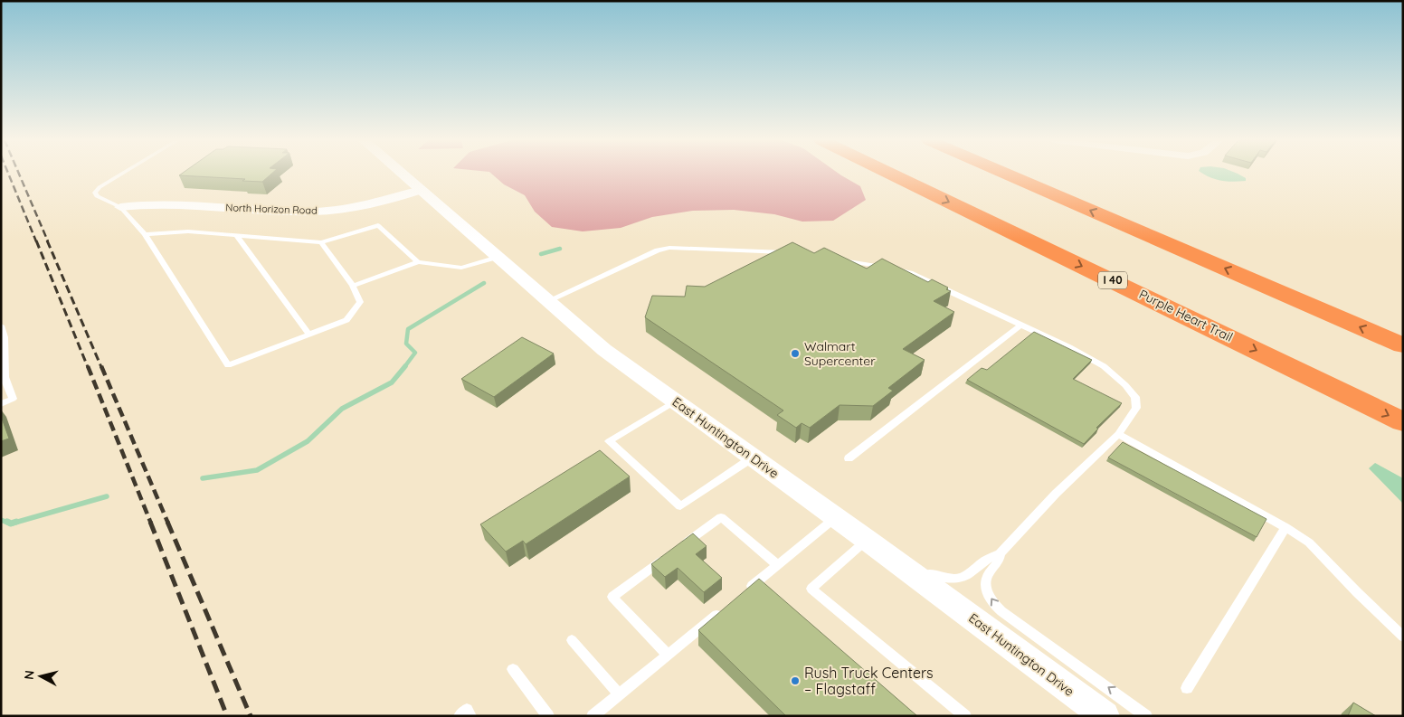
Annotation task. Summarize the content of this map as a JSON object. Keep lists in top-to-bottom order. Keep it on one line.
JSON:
{"streets":{"highway":["I 40","Purple Heart Trail"],"street":["North Horizon Road","East Huntington Drive"]},"crossings":[["North Horizon Road","East Huntington Drive"]],"places":["Walmart Supercenter","Rush Truck Centers – Flagstaff"],"north":"left"}
